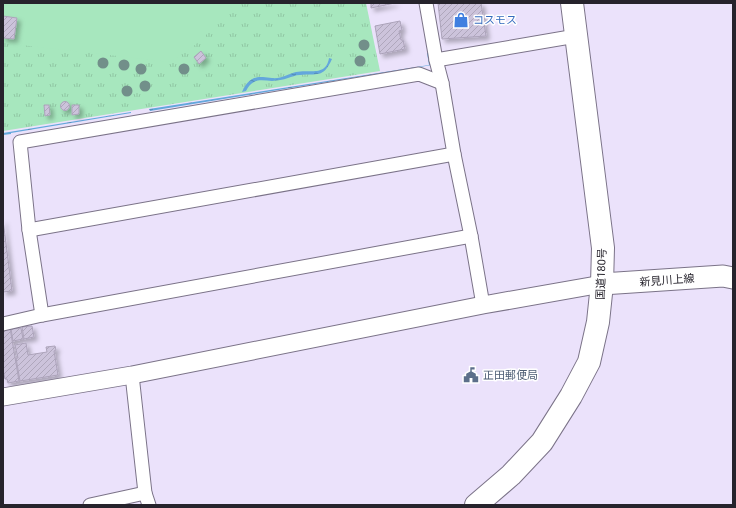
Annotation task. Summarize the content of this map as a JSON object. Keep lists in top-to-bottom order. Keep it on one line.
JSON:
{"streets":{"highway":["国道180号"],"main road":["新見川上線"]},"crossings":[["国道180号","新見川上線"]],"places":{"shop":["コスモス"],"public building":["正田郵便局"]}}
